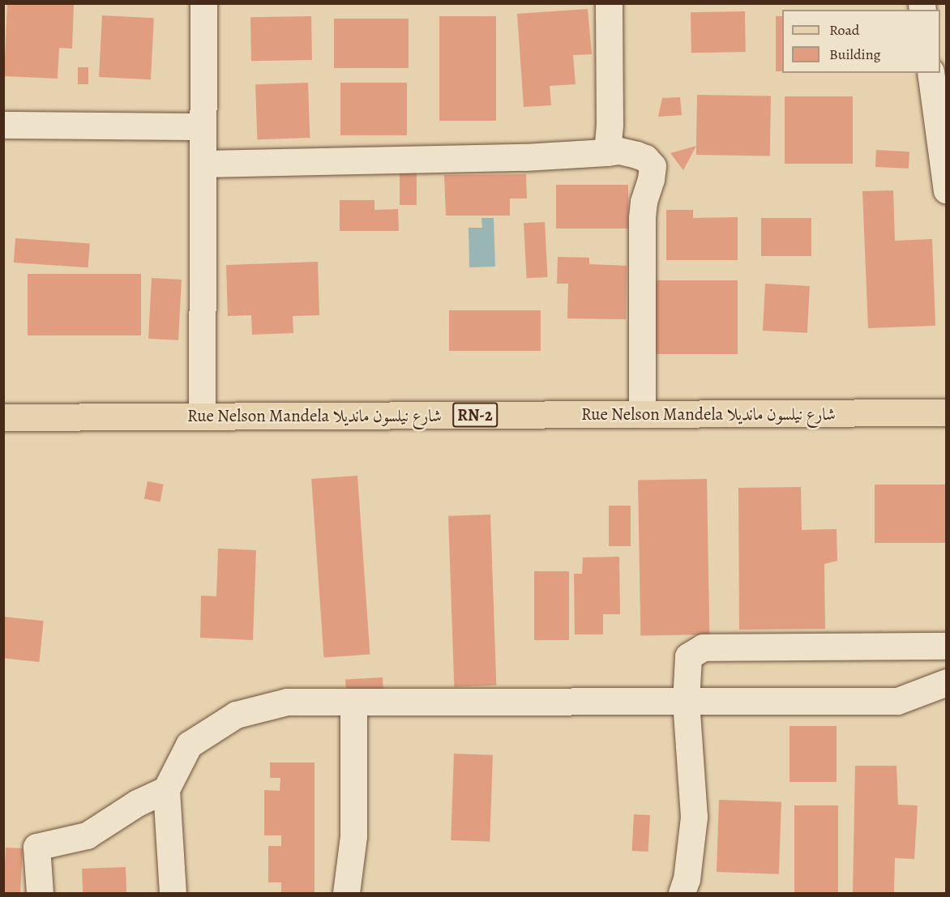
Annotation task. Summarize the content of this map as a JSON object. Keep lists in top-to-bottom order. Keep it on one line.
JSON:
{"streets":{"main road":["Rue Nelson Mandela شارع نيلسون مانديلا","RN-2"]},"legend":["Road","Building"]}
